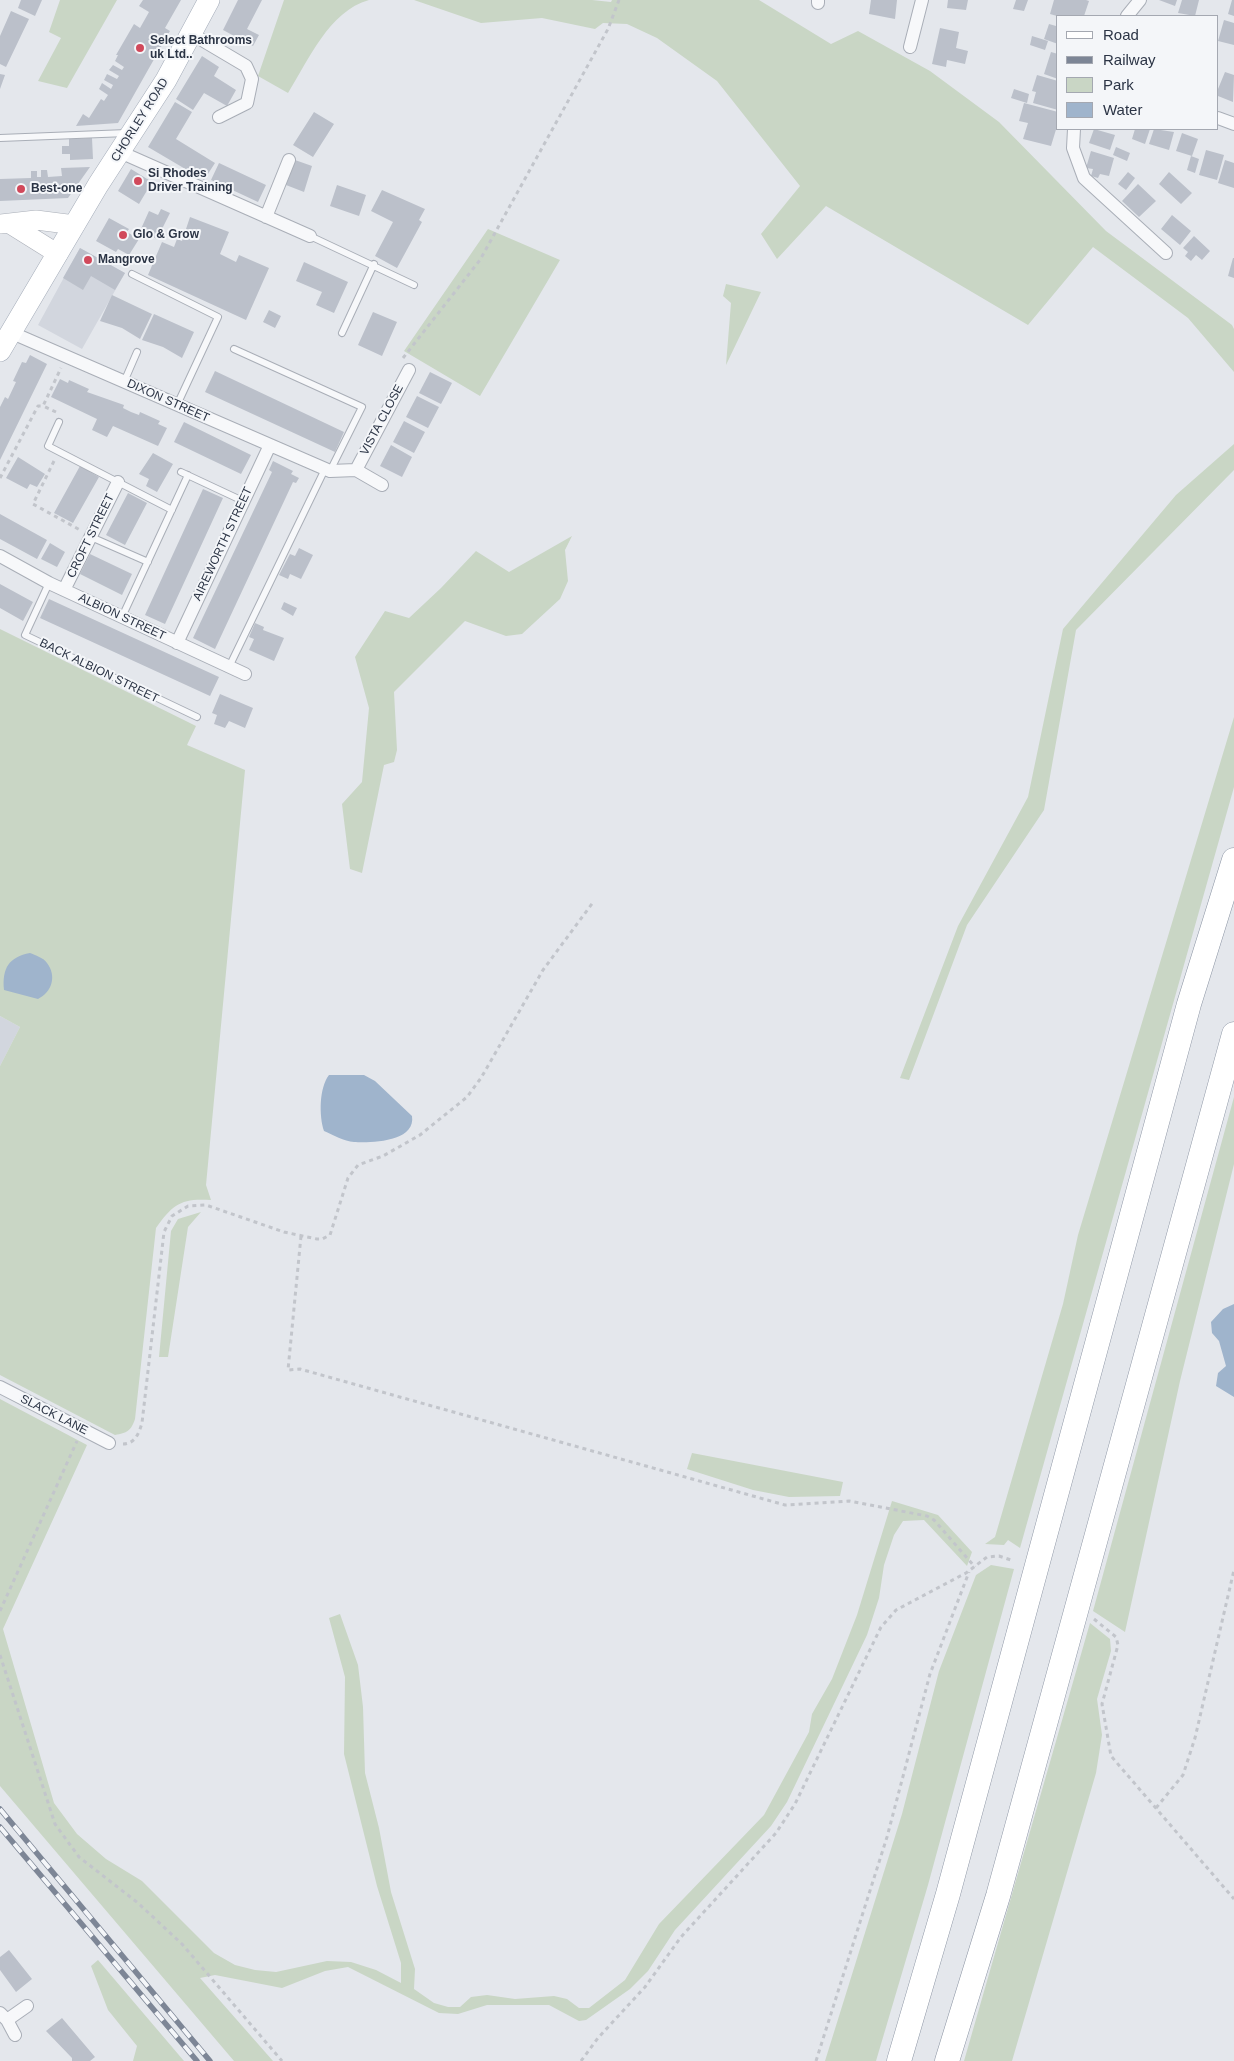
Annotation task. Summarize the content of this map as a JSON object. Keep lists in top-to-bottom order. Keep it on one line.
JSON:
{"streets":{"main road":["CHORLEY ROAD"],"street":["DIXON STREET","VISTA CLOSE","CROFT STREET","AIREWORTH STREET","ALBION STREET","SLACK LANE"],"lane":["BACK ALBION STREET"]},"crossings":[["CHORLEY ROAD","DIXON STREET"],["DIXON STREET","VISTA CLOSE"],["DIXON STREET","AIREWORTH STREET"],["CROFT STREET","ALBION STREET"],["AIREWORTH STREET","ALBION STREET"],["ALBION STREET","BACK ALBION STREET"]],"places":["Select Bathrooms uk Ltd..","Si Rhodes Driver Training","Best-one","Glo & Grow","Mangrove"],"legend":["Road","Railway","Park","Water"]}
